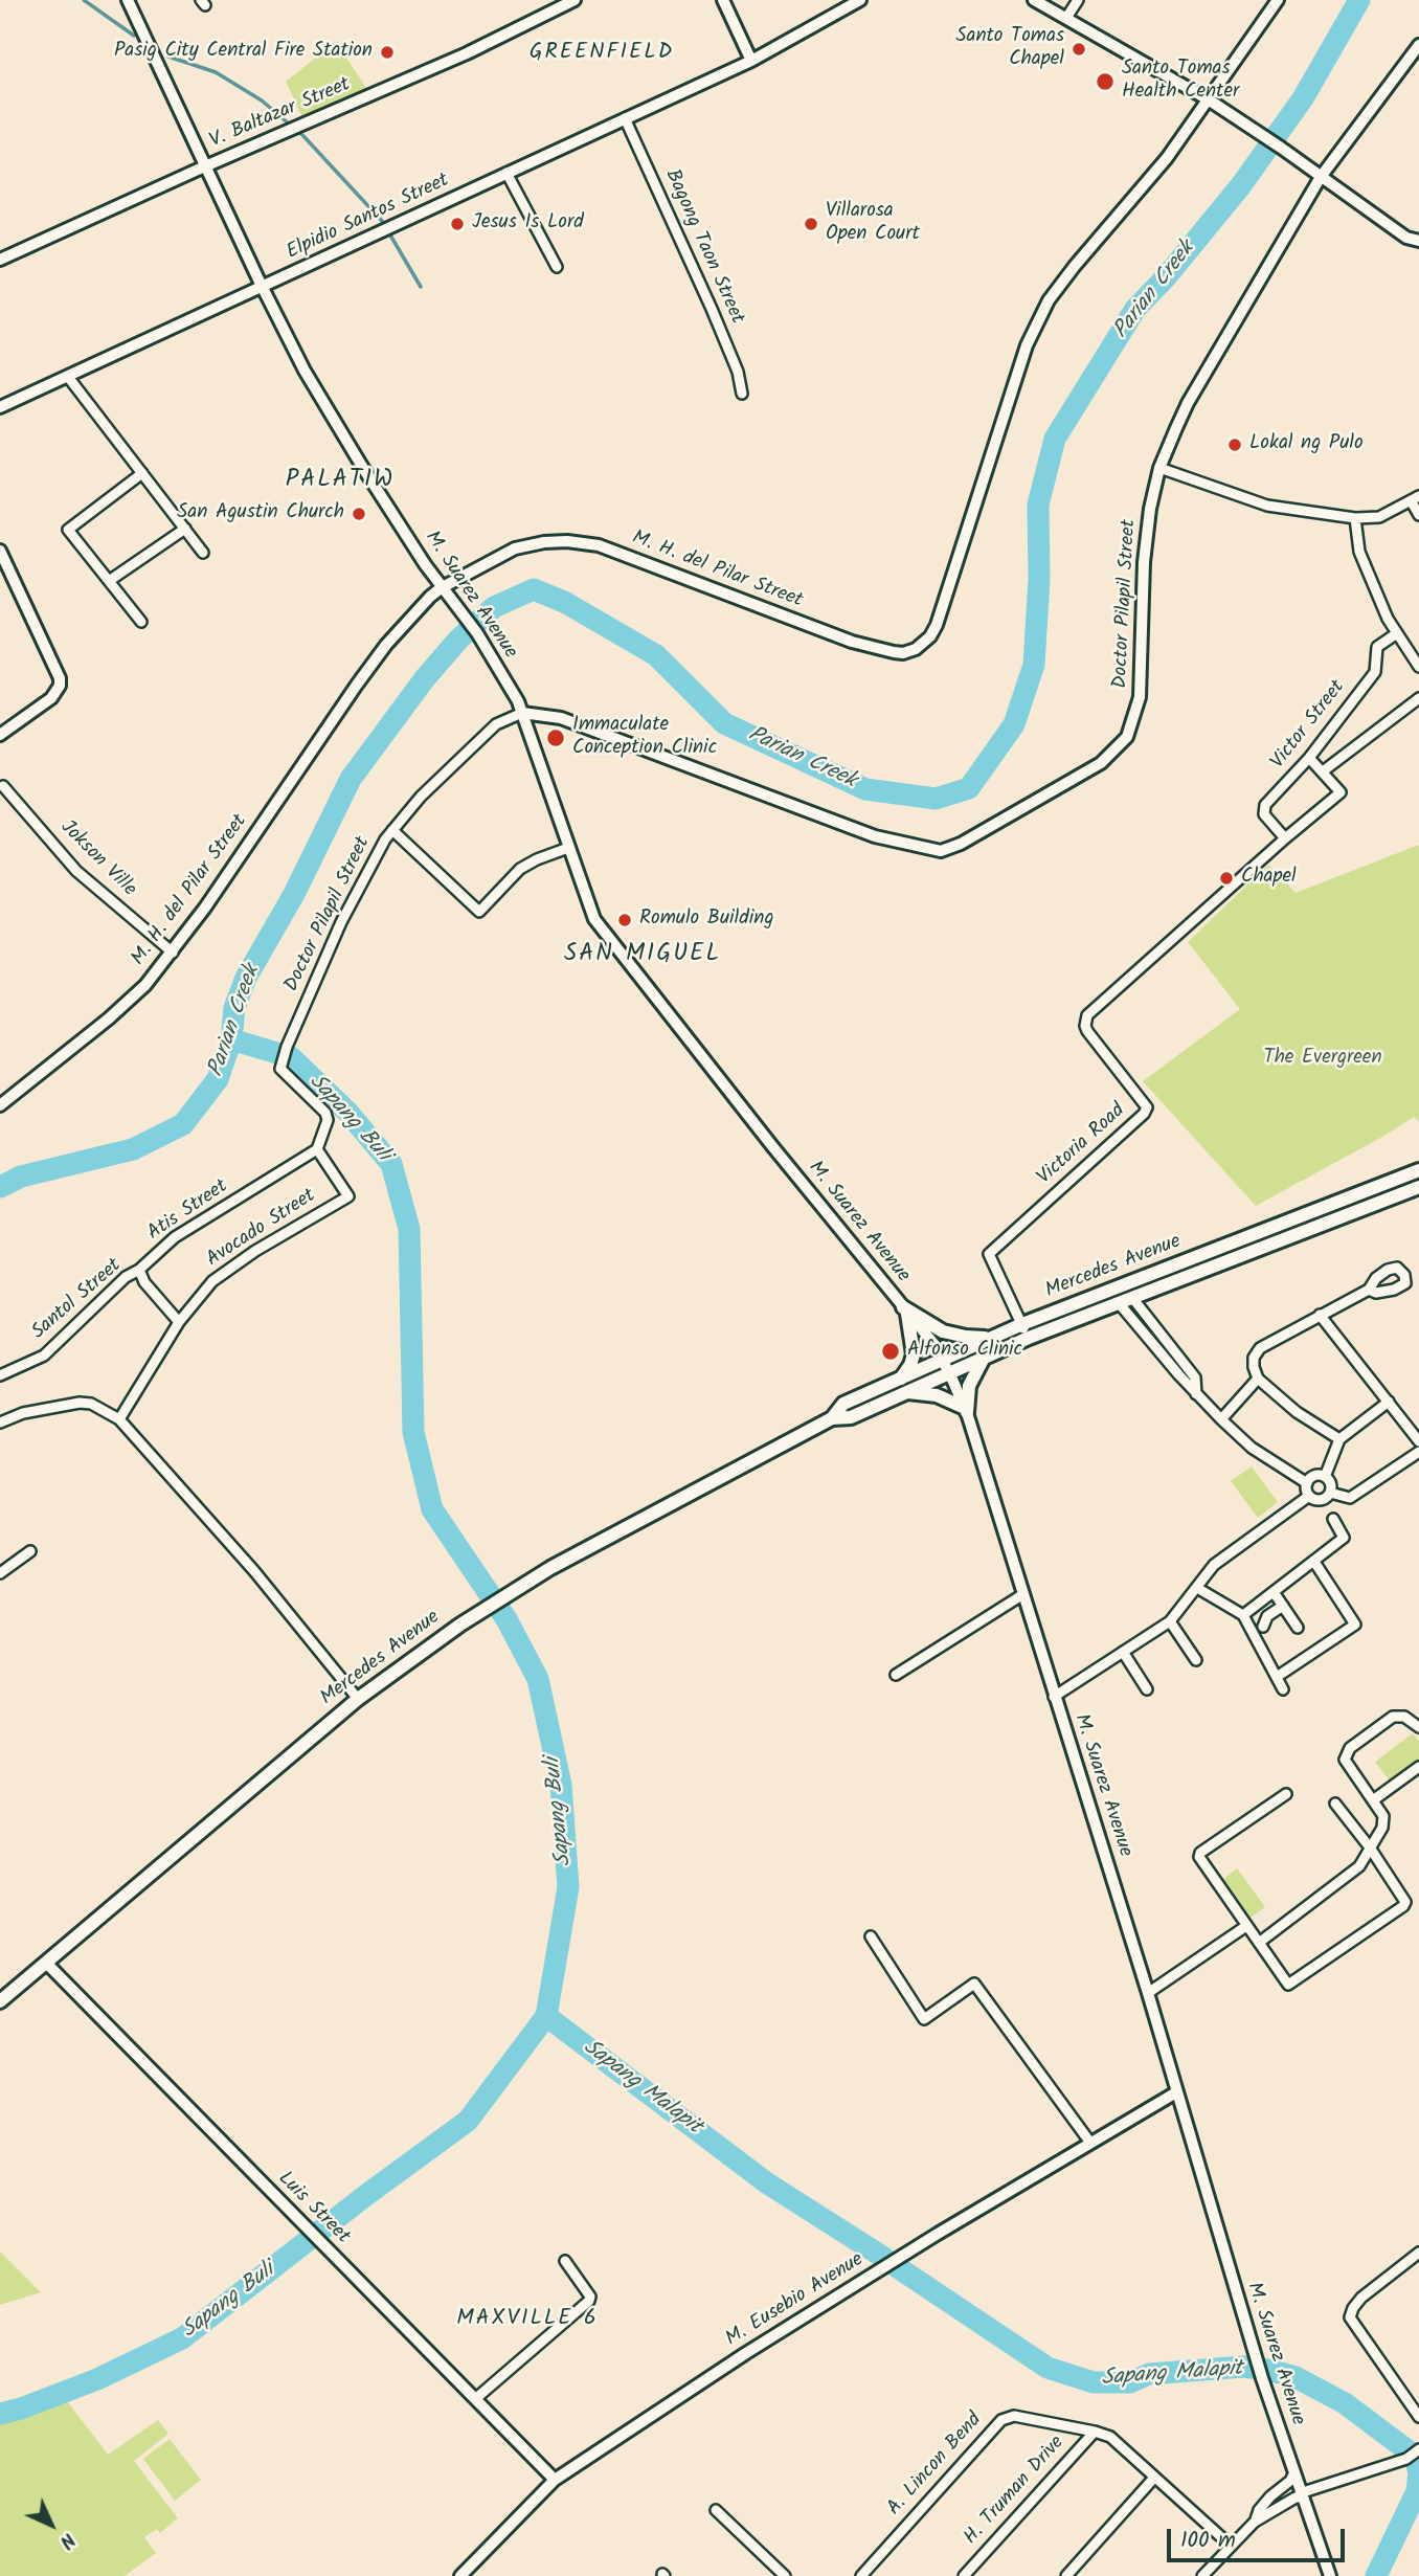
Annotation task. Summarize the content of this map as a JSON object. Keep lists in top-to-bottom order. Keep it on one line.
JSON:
{"streets":{"main road":["Mercedes Avenue"],"street":["V. Baltazar Street","Elpidio Santos Street","Bagong Taon Street","M. H. del Pilar Street","M. Suarez Avenue","Doctor Pilapil Street","Victor Street","Jokson Ville","Victoria Road","Atis Street","Avocado Street","Santol Street","Luis Street","M. Eusebio Avenue","A. Lincon Bend","H. Truman Drive"]},"crossings":[["V. Baltazar Street","M. Suarez Avenue"],["Elpidio Santos Street","Bagong Taon Street"],["Elpidio Santos Street","M. Suarez Avenue"],["M. H. del Pilar Street","M. Suarez Avenue"],["M. H. del Pilar Street","Jokson Ville"],["M. Suarez Avenue","Doctor Pilapil Street"],["M. Suarez Avenue","Mercedes Avenue"],["M. Suarez Avenue","M. Eusebio Avenue"],["Doctor Pilapil Street","Atis Street"],["Doctor Pilapil Street","Avocado Street"],["Victor Street","Victoria Road"],["Victoria Road","Mercedes Avenue"],["Atis Street","Avocado Street"],["Atis Street","Santol Street"],["Mercedes Avenue","Luis Street"],["Luis Street","M. Eusebio Avenue"],["A. Lincon Bend","H. Truman Drive"]],"districts":["GREENFIELD","PALATIW","SAN MIGUEL","MAXVILLE 6"],"water":["Parian Creek","Sapang Buli","Sapang Malapit"],"parks":["The Evergreen"],"places":["Santo Tomas Chapel","Pasig City Central Fire Station","Santo Tomas Health Center","Jesus Is Lord","Villarosa Open Court","Lokal ng Pulo","San Agustin Church","Immaculate Conception Clinic","Chapel","Romulo Building","Alfonso Clinic"],"scale_bar":"100 m","north":"bottom right"}
